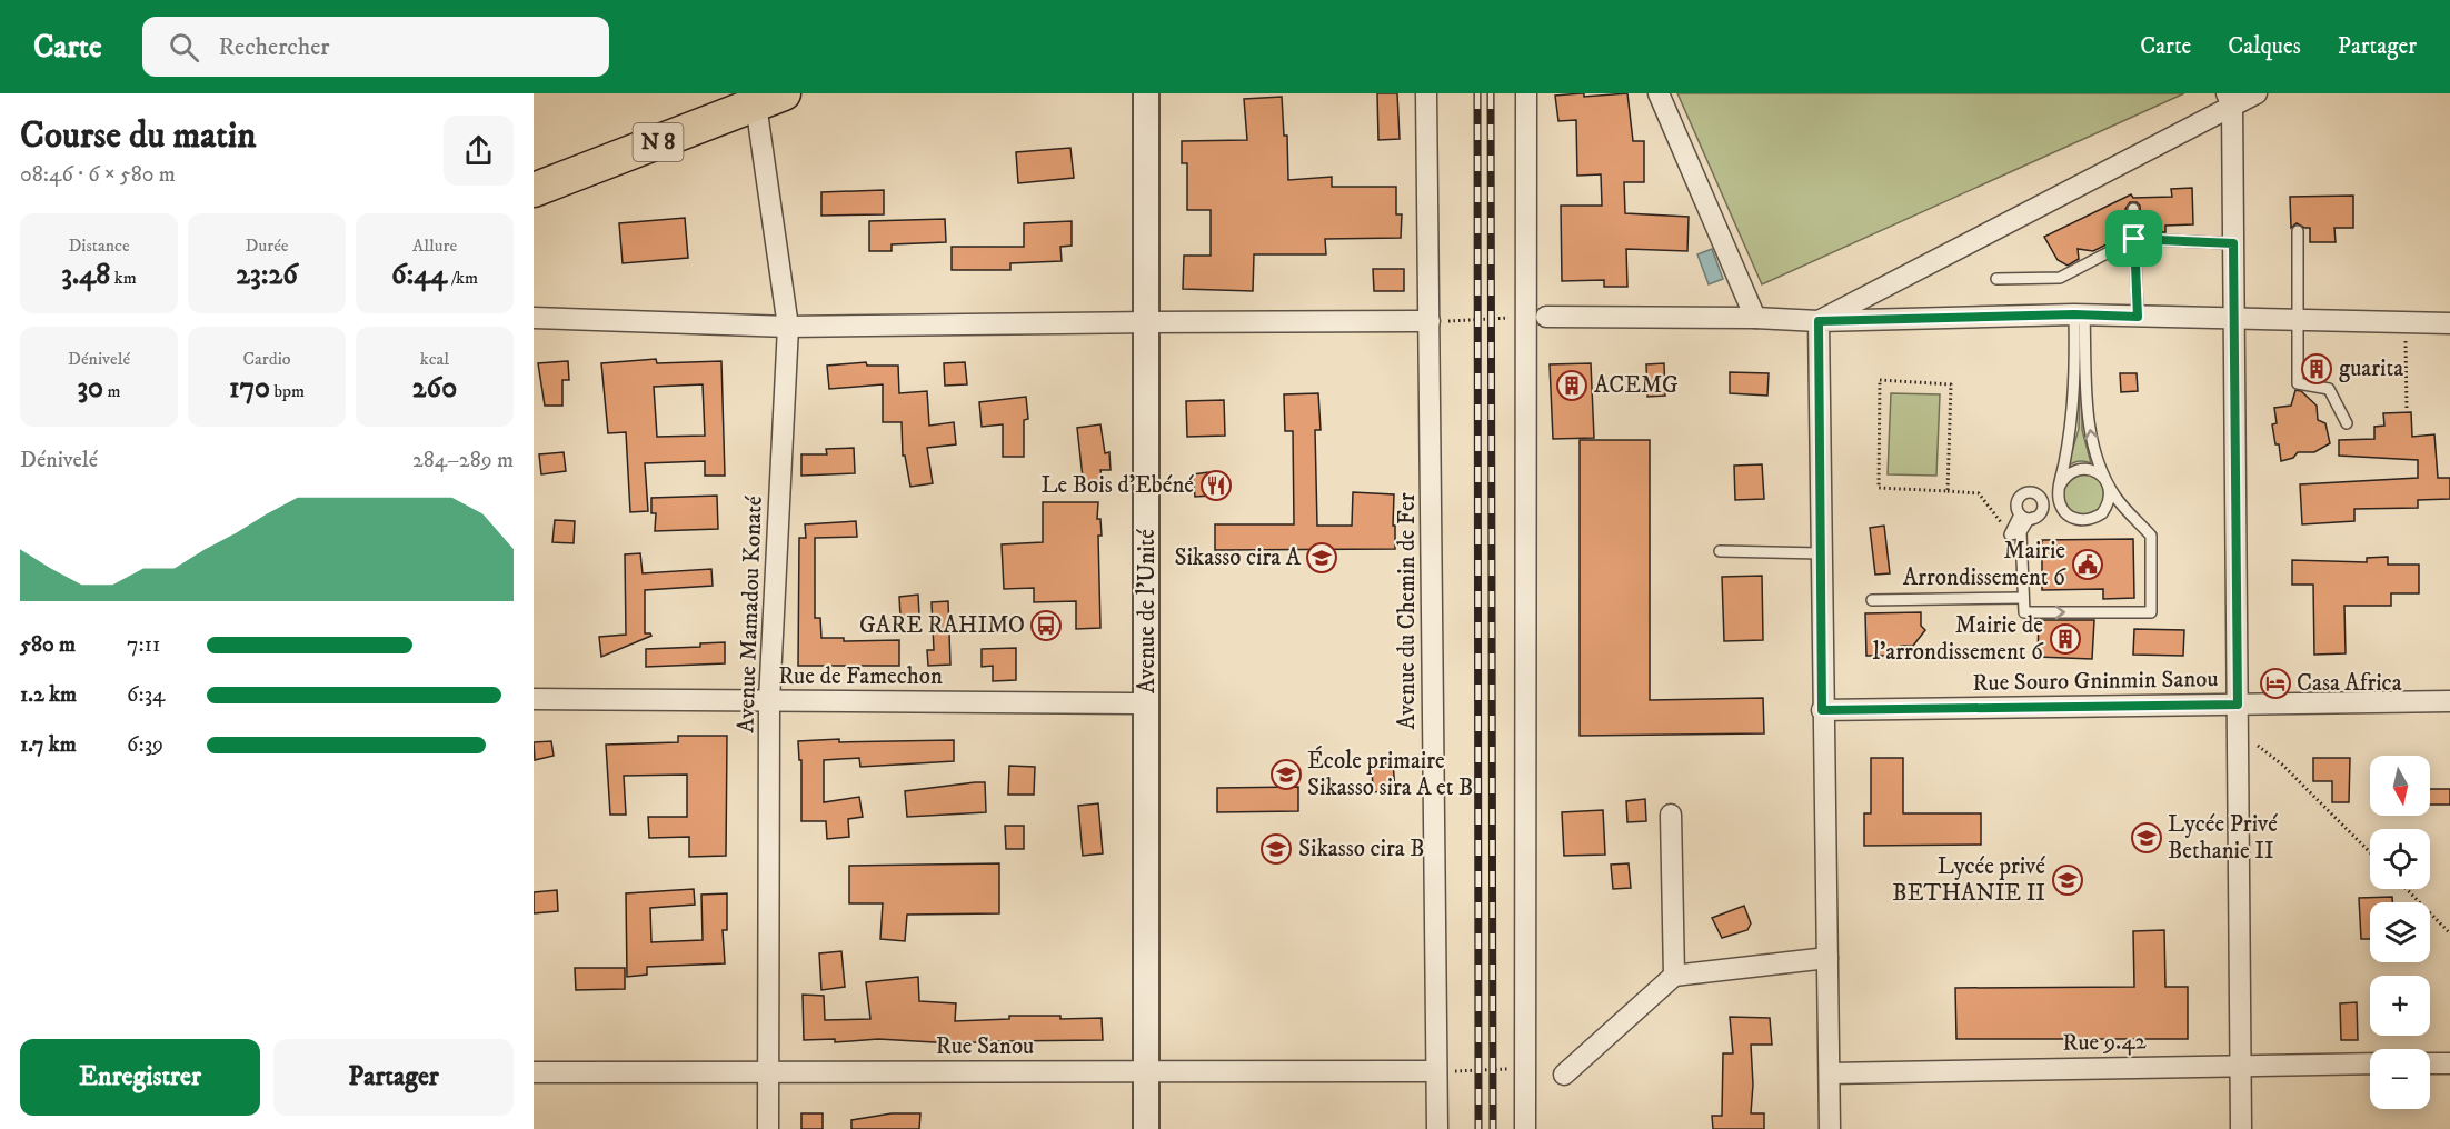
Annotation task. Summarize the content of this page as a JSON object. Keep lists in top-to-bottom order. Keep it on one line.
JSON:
{"streets":{"highway":["N 8"],"street":["Avenue de l'Unité","Avenue du Chemin de Fer","Avenue Mamadou Konaté","Rue de Famechon","Rue Souro Gninmin Sanou","Rue 9.42","Rue Sanou"]},"crossings":[["N 8","Avenue Mamadou Konaté"],["Avenue de l'Unité","Rue de Famechon"],["Avenue de l'Unité","Rue Sanou"],["Avenue du Chemin de Fer","Rue Sanou"],["Avenue Mamadou Konaté","Rue de Famechon"],["Avenue Mamadou Konaté","Rue Sanou"]],"places":{"building":["guarita","ACEMG","Mairie de l'arrondissement 6"],"restaurant":["Le Bois d'Ebéné"],"school or university":["Sikasso cira A","École primaire Sikasso sira A et B","Lycée Privé Bethanie II","Sikasso cira B","Lycée privé BETHANIE II"],"public building":["Mairie Arrondissement 6"],"bus stop":["GARE RAHIMO"],"hotel":["Casa Africa"]},"north":"bottom","page":{"header":"Carte","search":"Rechercher","nav":["Carte","Calques","Partager"],"heading":["Course du matin","08:46 · 6 × 580 m"],"stats":[["Distance","3.48 km"],["Durée","23:26"],["Allure","6:44 /km"],["Dénivelé","30 m"],["Cardio","170 bpm"],["kcal","260"]],"chart":["Dénivelé","284–289 m"],"list":[{"name":"580 m","note":"7:11"},{"name":"1.2 km","note":"6:34"},{"name":"1.7 km","note":"6:39"}],"map_buttons":["+","−"],"buttons":["Enregistrer","Partager"]}}
